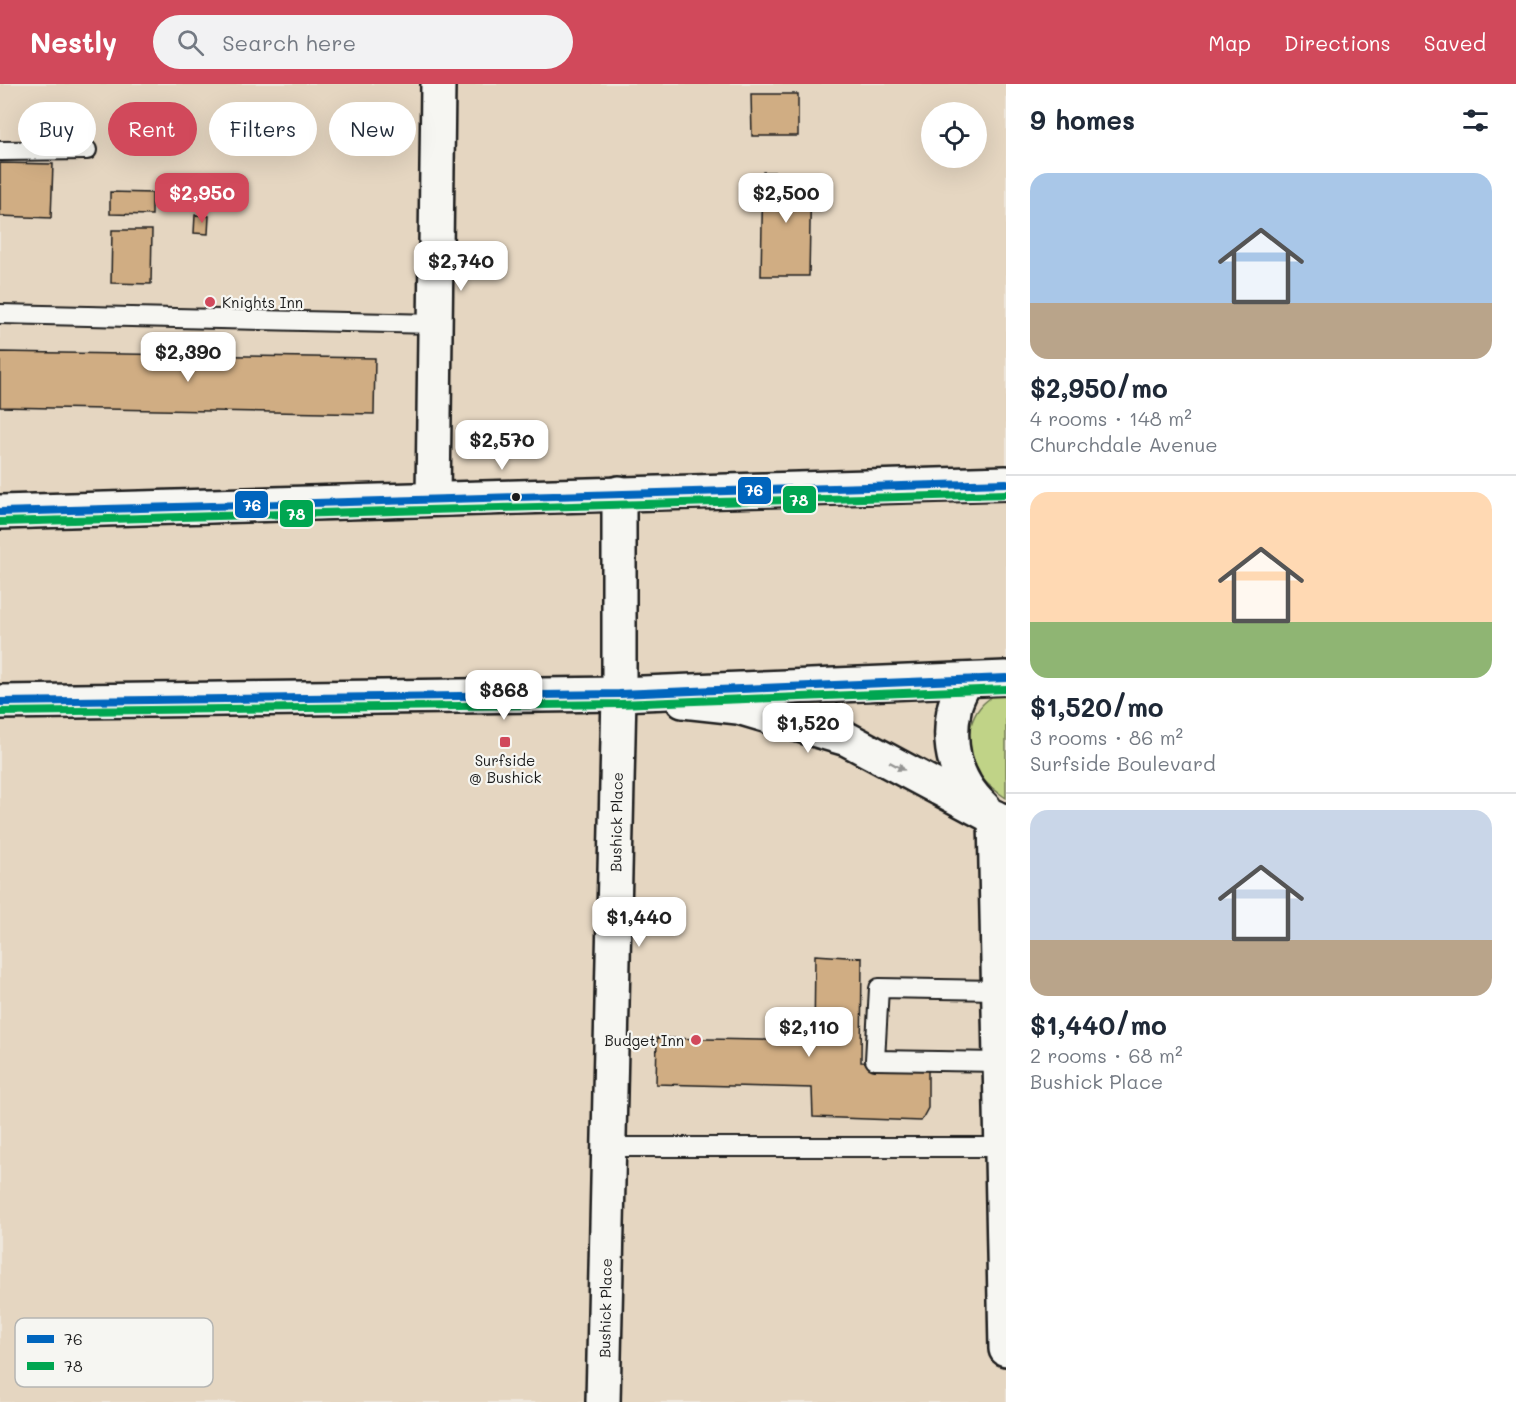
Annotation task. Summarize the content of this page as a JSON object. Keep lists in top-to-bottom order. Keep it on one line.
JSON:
{"streets":{"street":["Bushick Place"]},"places":{"other":["Knights Inn","Budget Inn"],"transit":["Surfside @ Bushick"]},"lines":["transit line 76","transit line 78"],"legend":["76","78"],"page":{"header":"Nestly","search":"Search here","nav":["Map","Directions","Saved"],"heading":"9 homes","chip":["Buy","Rent","Filters","New"],"list":[{"name":"$2,950/mo","note":"4 rooms · 148 m² · Churchdale Avenue"},{"name":"$1,520/mo","note":"3 rooms · 86 m² · Surfside Boulevard"},{"name":"$1,440/mo","note":"2 rooms · 68 m² · Bushick Place"}],"price":["$2,950","$2,500","$2,740","$2,390","$2,570","$868","$1,520","$1,440","$2,110"]}}
